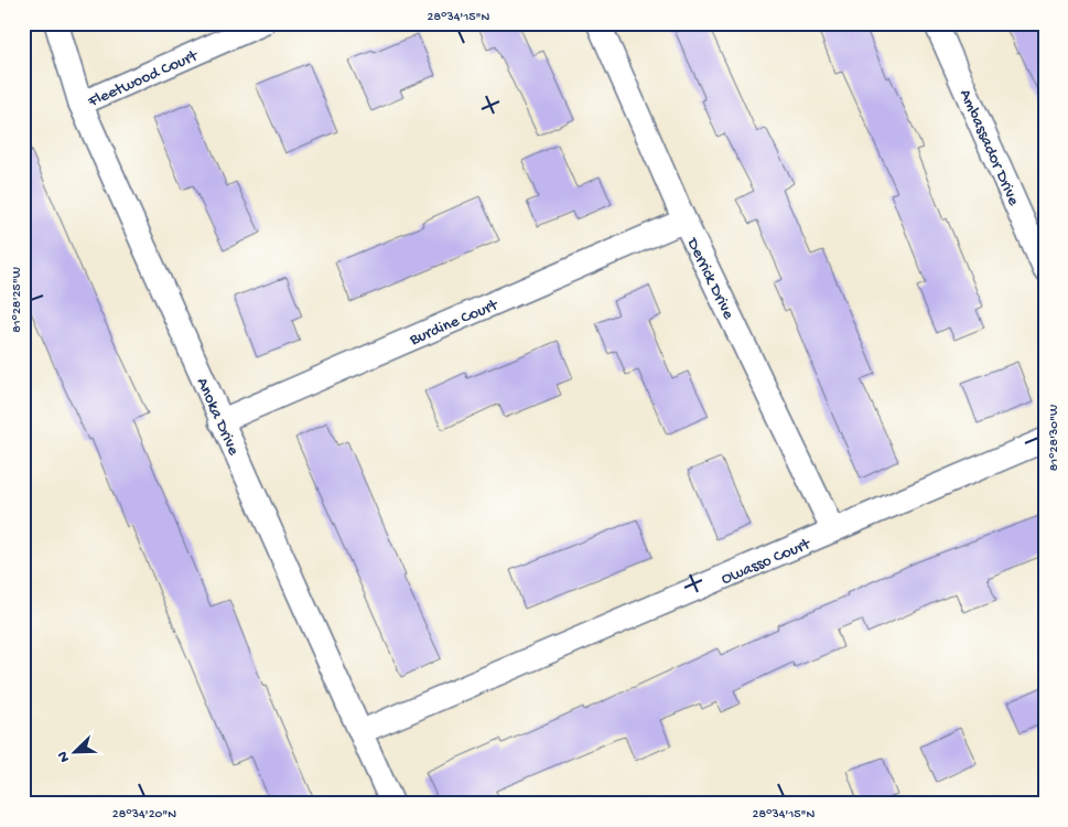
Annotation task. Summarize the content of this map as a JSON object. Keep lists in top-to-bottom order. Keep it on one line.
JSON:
{"streets":{"street":["Fleetwood Court","Ambassador Drive","Derrick Drive","Burdine Court","Anoka Drive","Owasso Court"]},"crossings":[["Fleetwood Court","Anoka Drive"],["Derrick Drive","Burdine Court"],["Derrick Drive","Owasso Court"],["Burdine Court","Anoka Drive"],["Anoka Drive","Owasso Court"]],"north":"bottom left","coordinates":["28°34'15\"N","81°28'25\"W","81°28'30\"W","28°34'20\"N"]}
